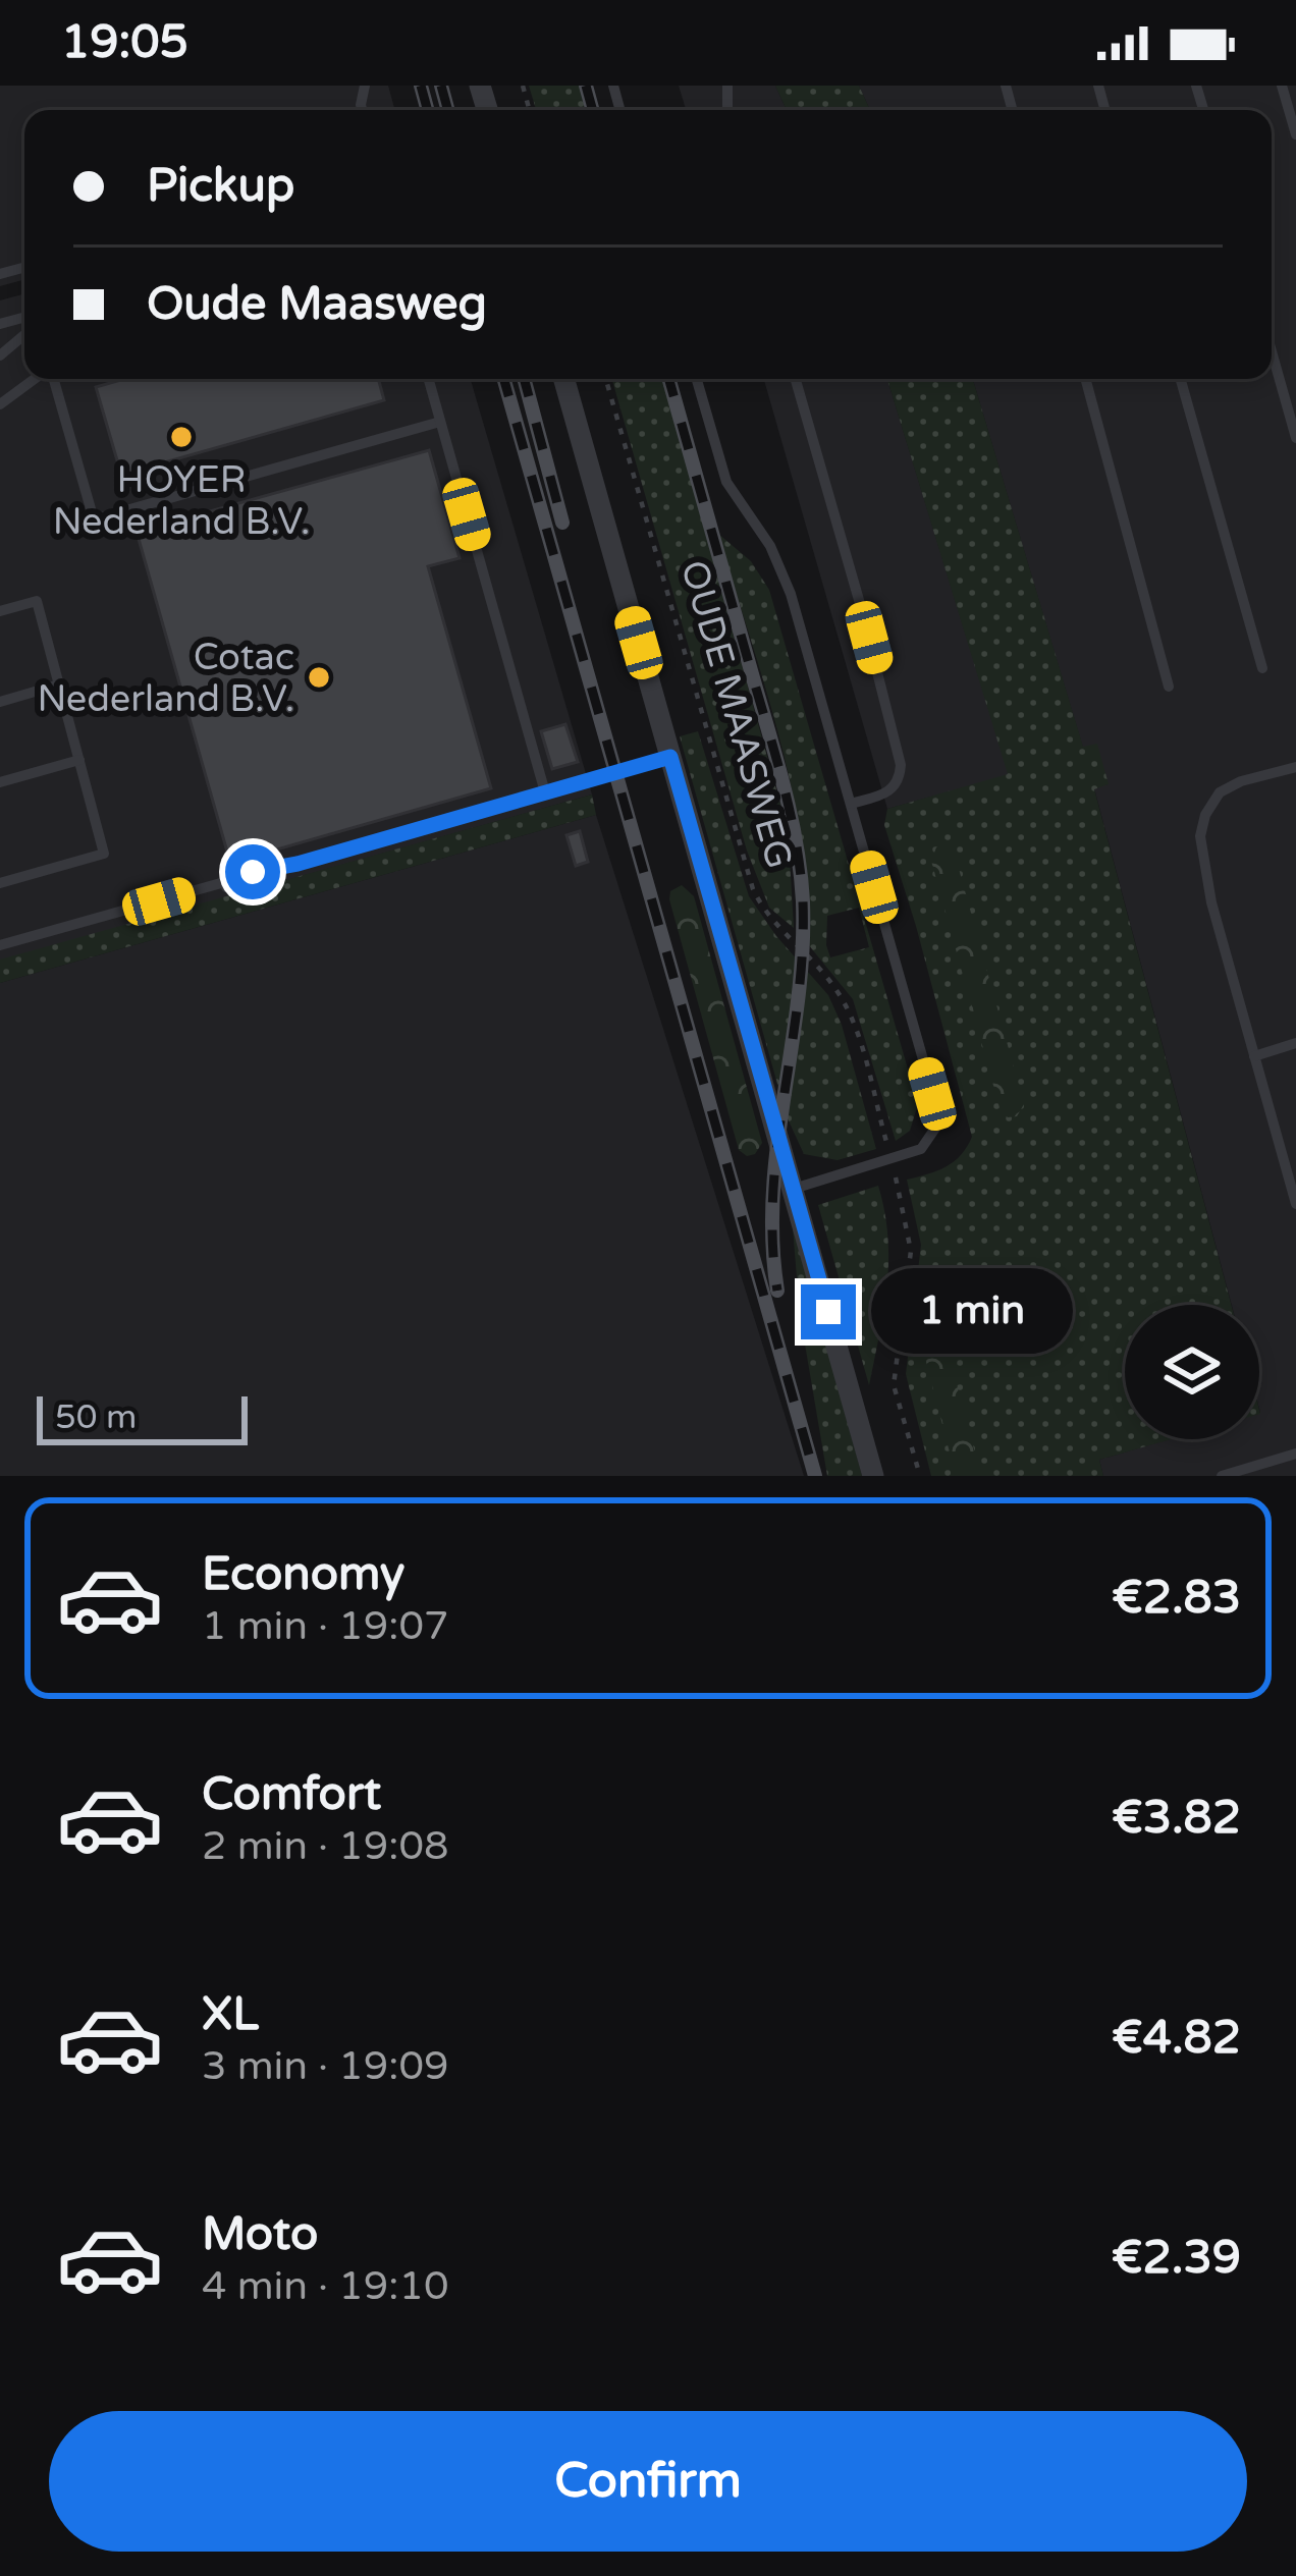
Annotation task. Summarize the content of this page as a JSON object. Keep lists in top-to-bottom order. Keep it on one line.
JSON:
{"streets":{"street":["OUDE MAASWEG"]},"places":["HOYER Nederland B.V.","Cotac Nederland B.V."],"scale_bar":"50 m","page":{"status":"19:05","banner":["Pickup","Oude Maasweg"],"bubble":"1 min","scale":"50 m","list":[{"name":"Economy","note":"1 min · 19:07","value":"€2.83"},{"name":"Comfort","note":"2 min · 19:08","value":"€3.82"},{"name":"XL","note":"3 min · 19:09","value":"€4.82"},{"name":"Moto","note":"4 min · 19:10","value":"€2.39"}],"buttons":"Confirm"}}
